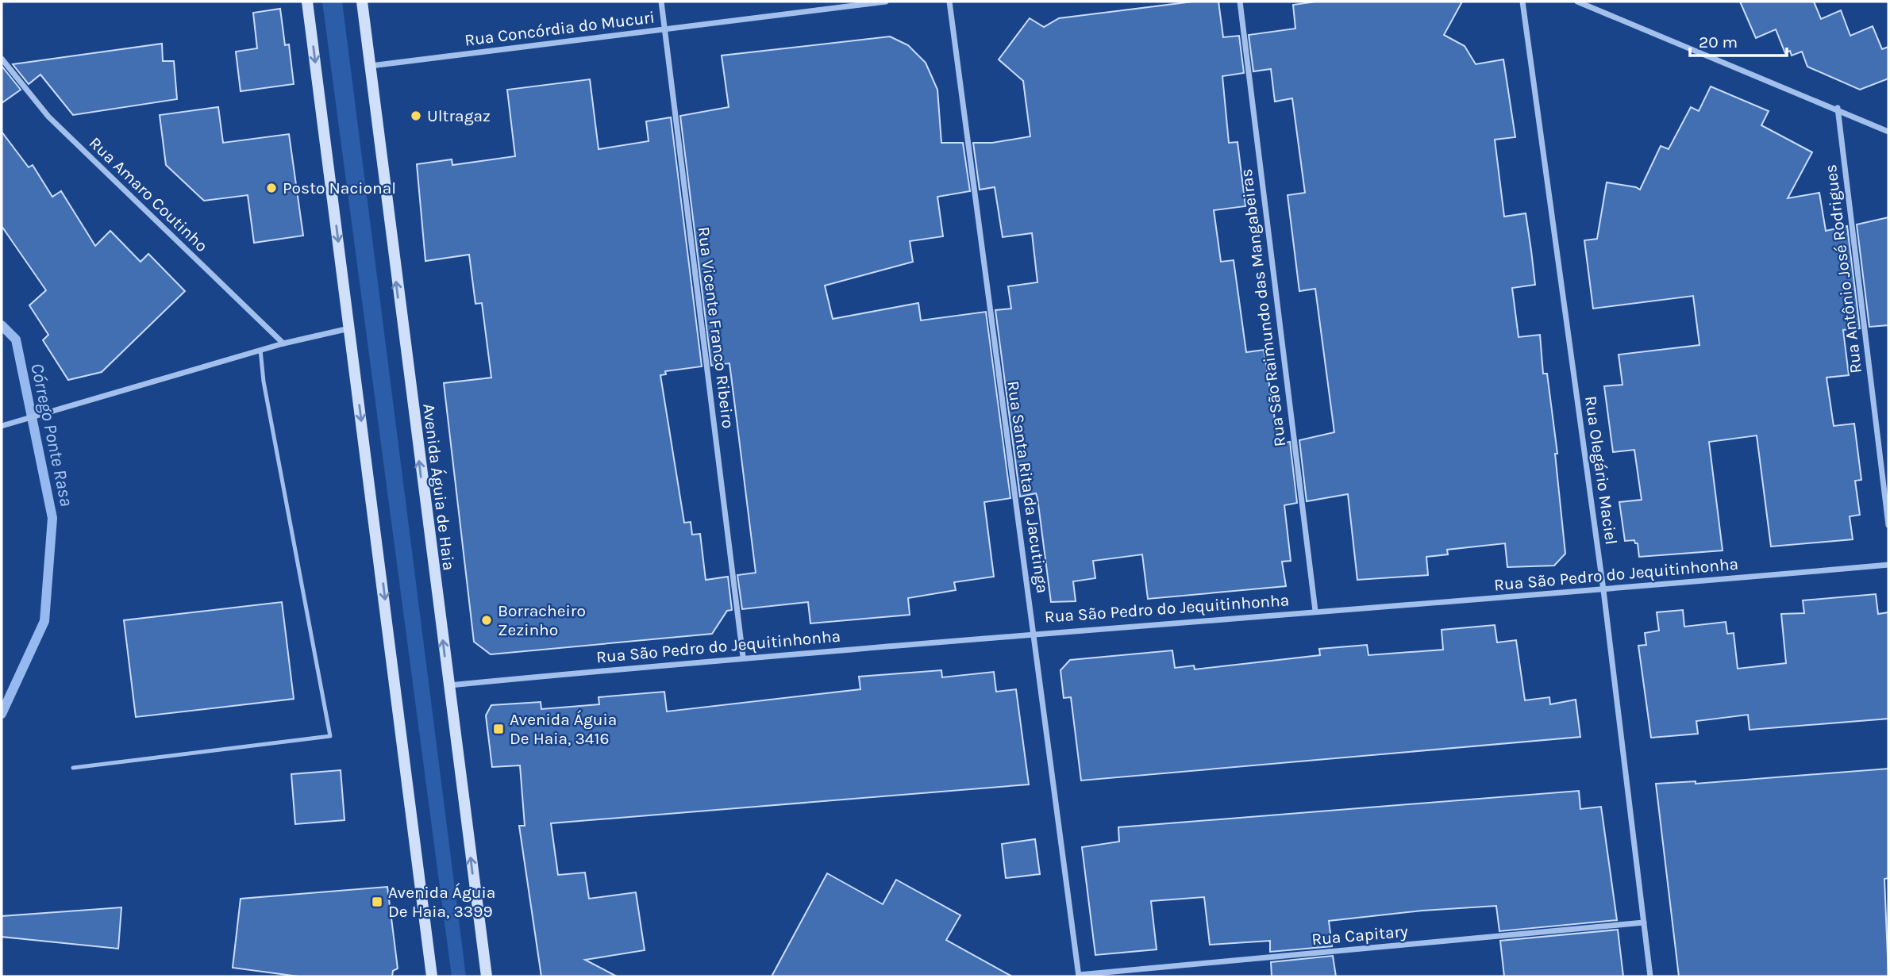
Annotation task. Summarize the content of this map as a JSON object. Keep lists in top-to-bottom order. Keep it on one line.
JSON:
{"streets":{"main road":["Avenida Águia de Haia"],"street":["Rua Concórdia do Mucuri","Rua Amaro Coutinho","Rua Antônio José Rodrigues","Rua São Raimundo das Mangabeiras","Rua Vicente Franco Ribeiro","Rua Olegário Maciel","Rua Santa Rita da Jacutinga","Rua São Pedro do Jequitinhonha","Rua Capitary"]},"crossings":[["Rua Concórdia do Mucuri","Rua Vicente Franco Ribeiro"],["Rua Concórdia do Mucuri","Avenida Águia de Haia"],["Rua São Raimundo das Mangabeiras","Rua São Pedro do Jequitinhonha"],["Rua Vicente Franco Ribeiro","Rua São Pedro do Jequitinhonha"],["Rua Olegário Maciel","Rua São Pedro do Jequitinhonha"],["Rua Olegário Maciel","Rua Capitary"],["Avenida Águia de Haia","Rua São Pedro do Jequitinhonha"],["Rua Santa Rita da Jacutinga","Rua São Pedro do Jequitinhonha"],["Rua Santa Rita da Jacutinga","Rua Capitary"]],"water":["Córrego Ponte Rasa"],"places":{"other":["Ultragaz","Posto Nacional","Borracheiro Zezinho"],"transit":["Avenida Águia De Haia, 3416","Avenida Águia De Haia, 3399"]},"scale_bar":"20 m"}
